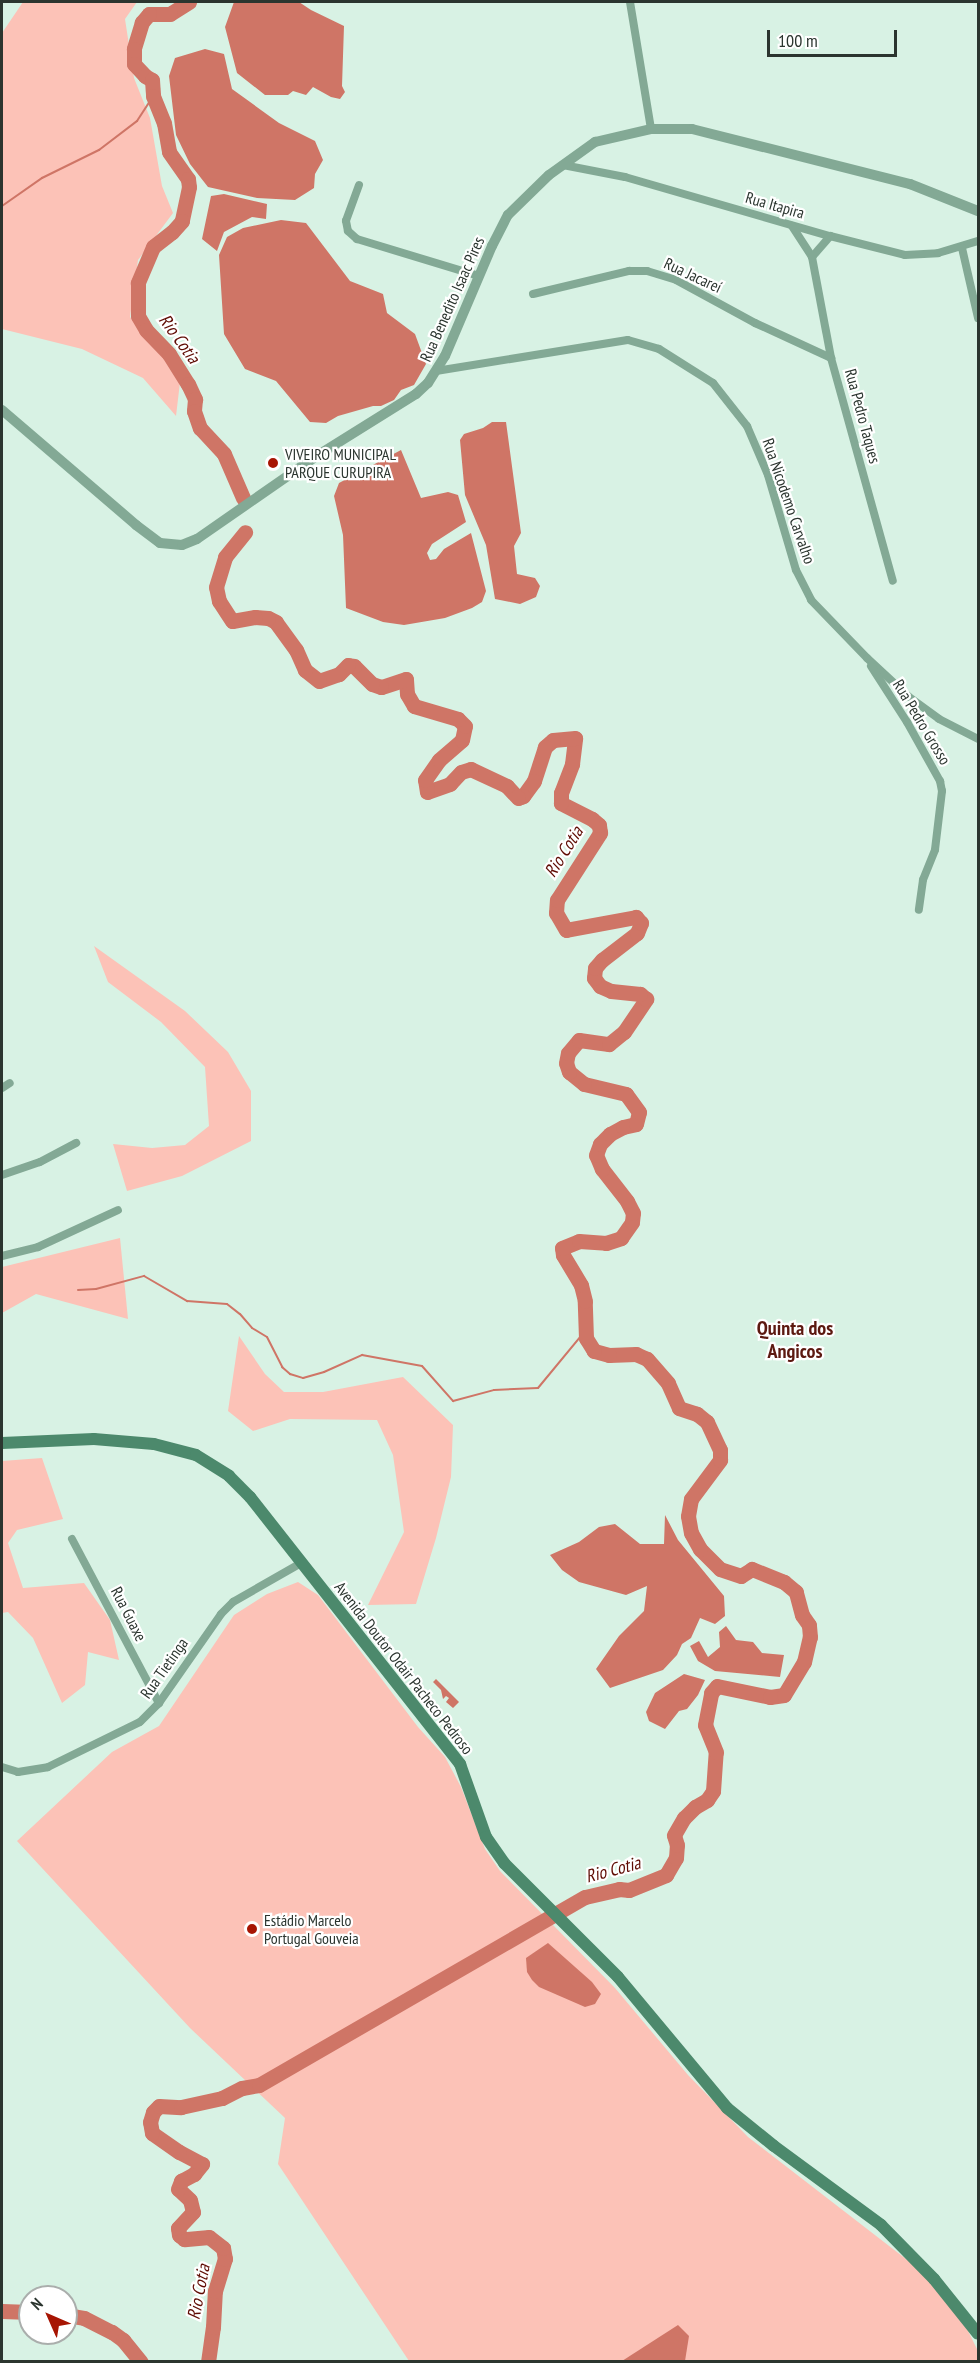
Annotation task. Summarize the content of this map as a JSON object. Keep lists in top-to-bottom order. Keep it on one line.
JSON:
{"streets":{"main road":["Avenida Doutor Odair Pacheco Pedroso"],"street":["Rua Itapira","Rua Jacareí","Rua Benedito Isaac Pires","Rua Pedro Taques","Rua Nicodemo Carvalho","Rua Pedro Grosso","Rua Guaxe","Rua Tietinga"]},"crossings":[["Rua Itapira","Rua Benedito Isaac Pires"],["Rua Itapira","Rua Pedro Taques"],["Rua Jacareí","Rua Pedro Taques"],["Rua Benedito Isaac Pires","Rua Nicodemo Carvalho"],["Rua Nicodemo Carvalho","Rua Pedro Grosso"],["Rua Guaxe","Rua Tietinga"],["Rua Tietinga","Avenida Doutor Odair Pacheco Pedroso"]],"districts":["Quinta dos Angicos"],"water":["Rio Cotia"],"places":["VIVEIRO MUNICIPAL PARQUE CURUPIRA","Estádio Marcelo Portugal Gouveia"],"scale_bar":"100 m","north":"top left"}
